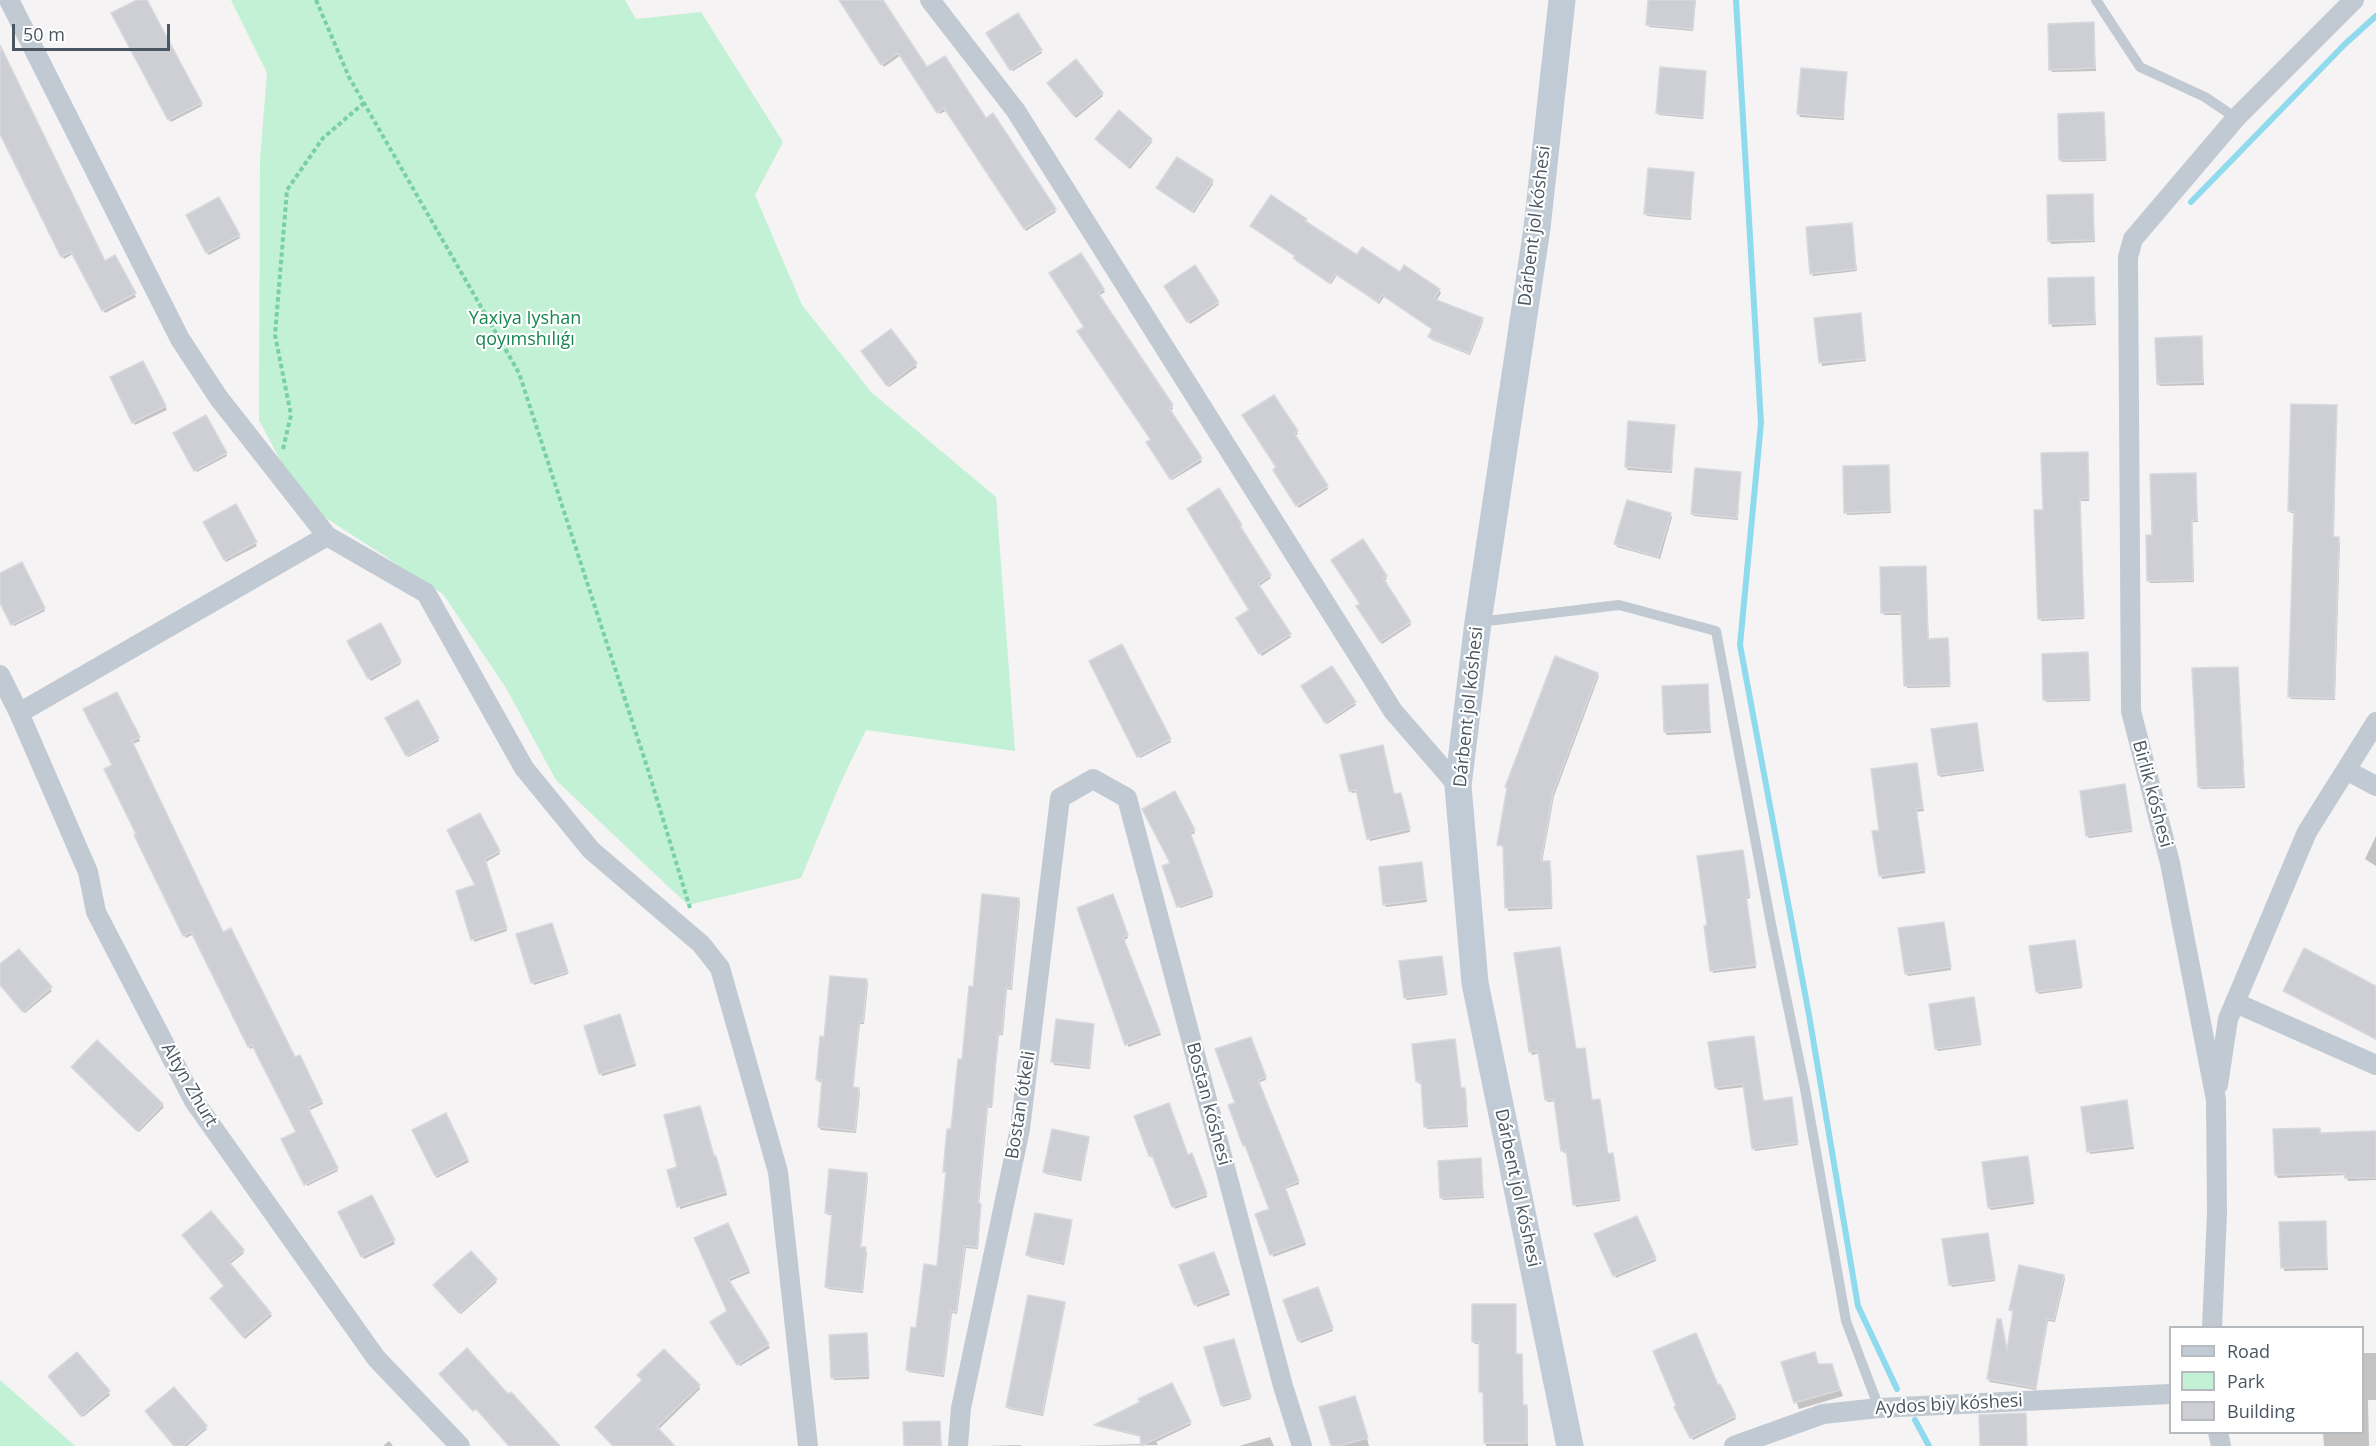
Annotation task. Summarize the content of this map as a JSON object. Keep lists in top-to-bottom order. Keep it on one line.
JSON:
{"streets":{"main road":["Dárbent jol kóshesi"],"street":["Birlik kóshesi","Altyn Zhurt","Bostan kóshesi","Bostan ótkeli","Aydos biy kóshesi"]},"crossings":[["Bostan kóshesi","Bostan ótkeli"]],"parks":["Yaxiya Iyshan qoyımshılıǵı"],"legend":["Road","Park","Building"],"scale_bar":"50 m"}
